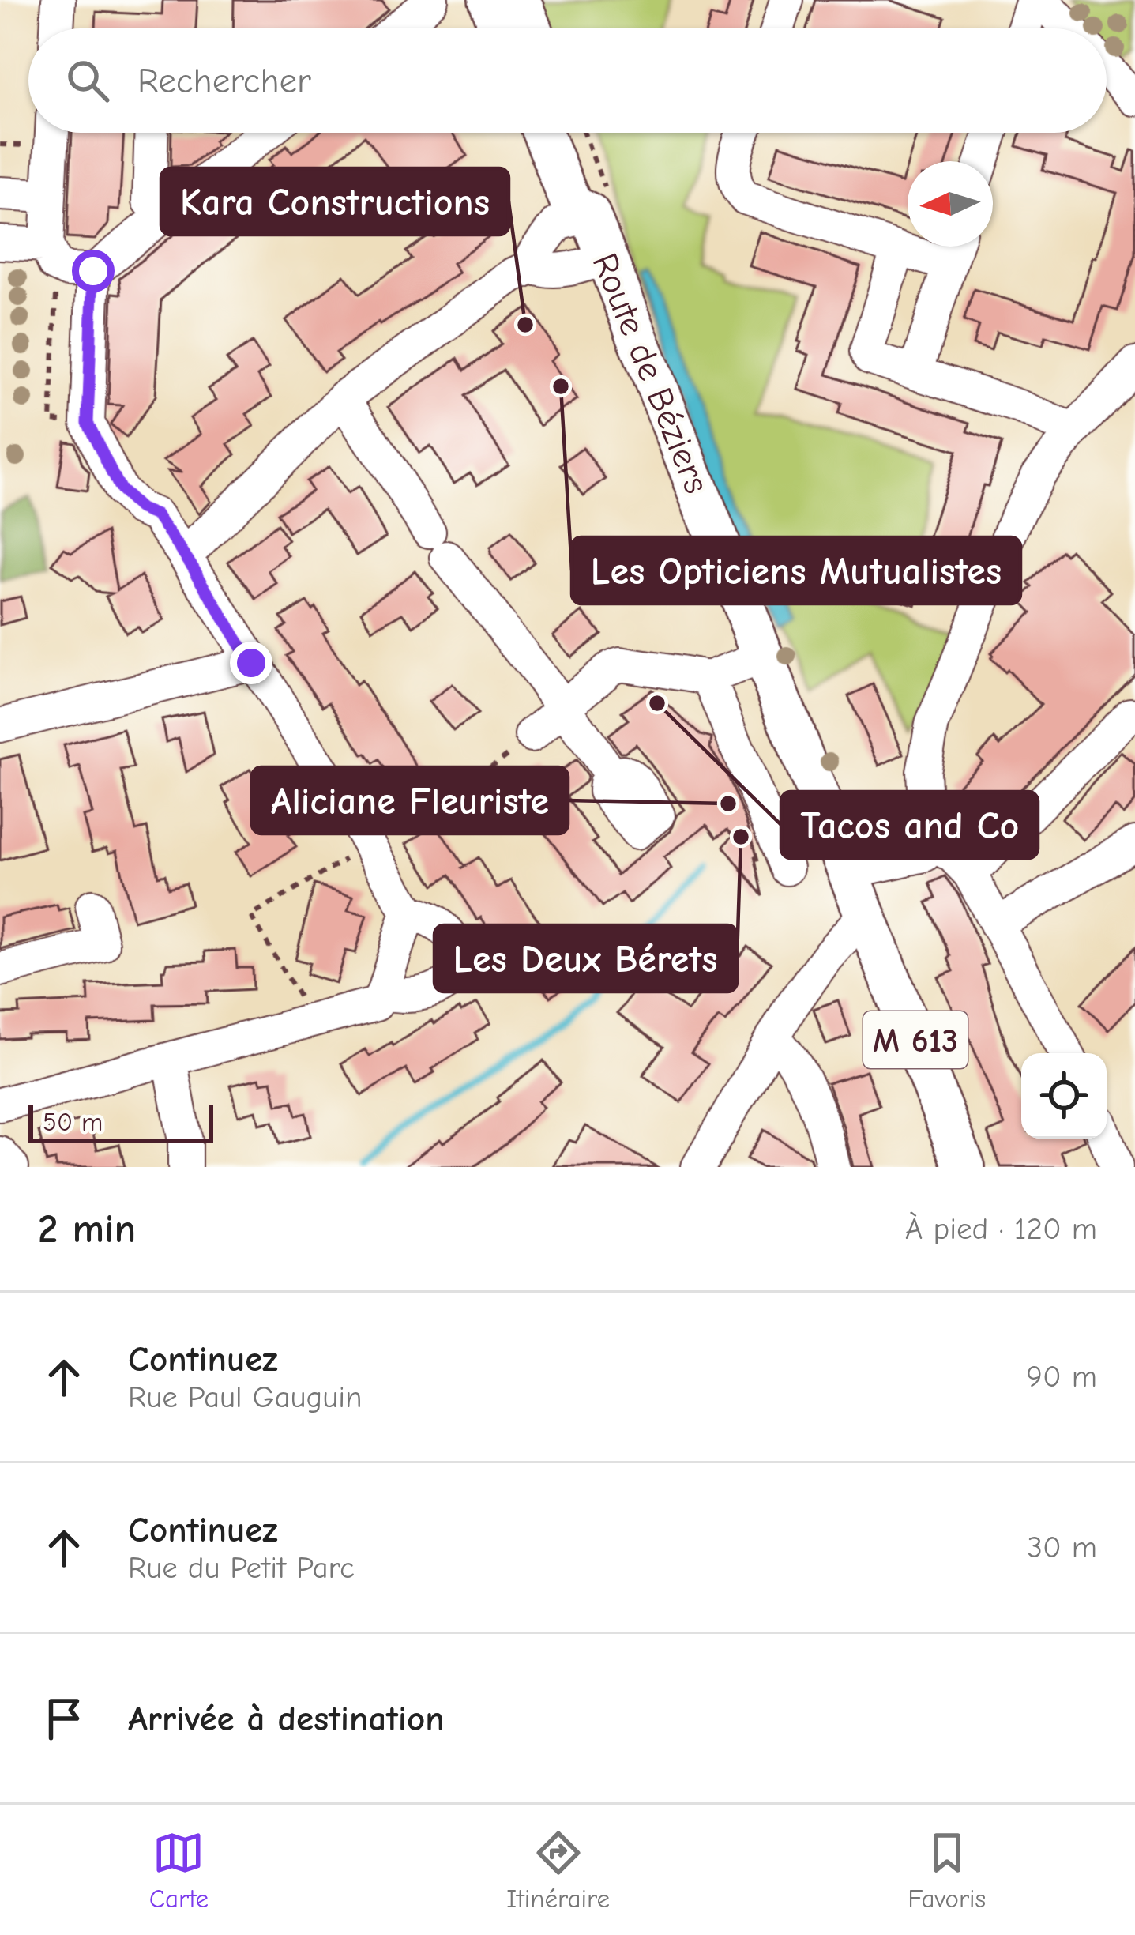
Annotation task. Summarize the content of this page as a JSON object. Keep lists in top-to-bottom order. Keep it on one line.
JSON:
{"streets":{"main road":["Route de Béziers","M 613"]},"places":["Kara Constructions","Les Opticiens Mutualistes","Tacos and Co","Aliciane Fleuriste","Les Deux Bérets"],"scale_bar":"50 m","north":"left","page":{"search":"Rechercher","scale":"50 m","heading":["2 min","À pied · 120 m"],"list":[["Continuez","Rue Paul Gauguin","90 m"],["Continuez","Rue du Petit Parc","30 m"],"Arrivée à destination"],"nav":["Carte","Itinéraire","Favoris"]}}
